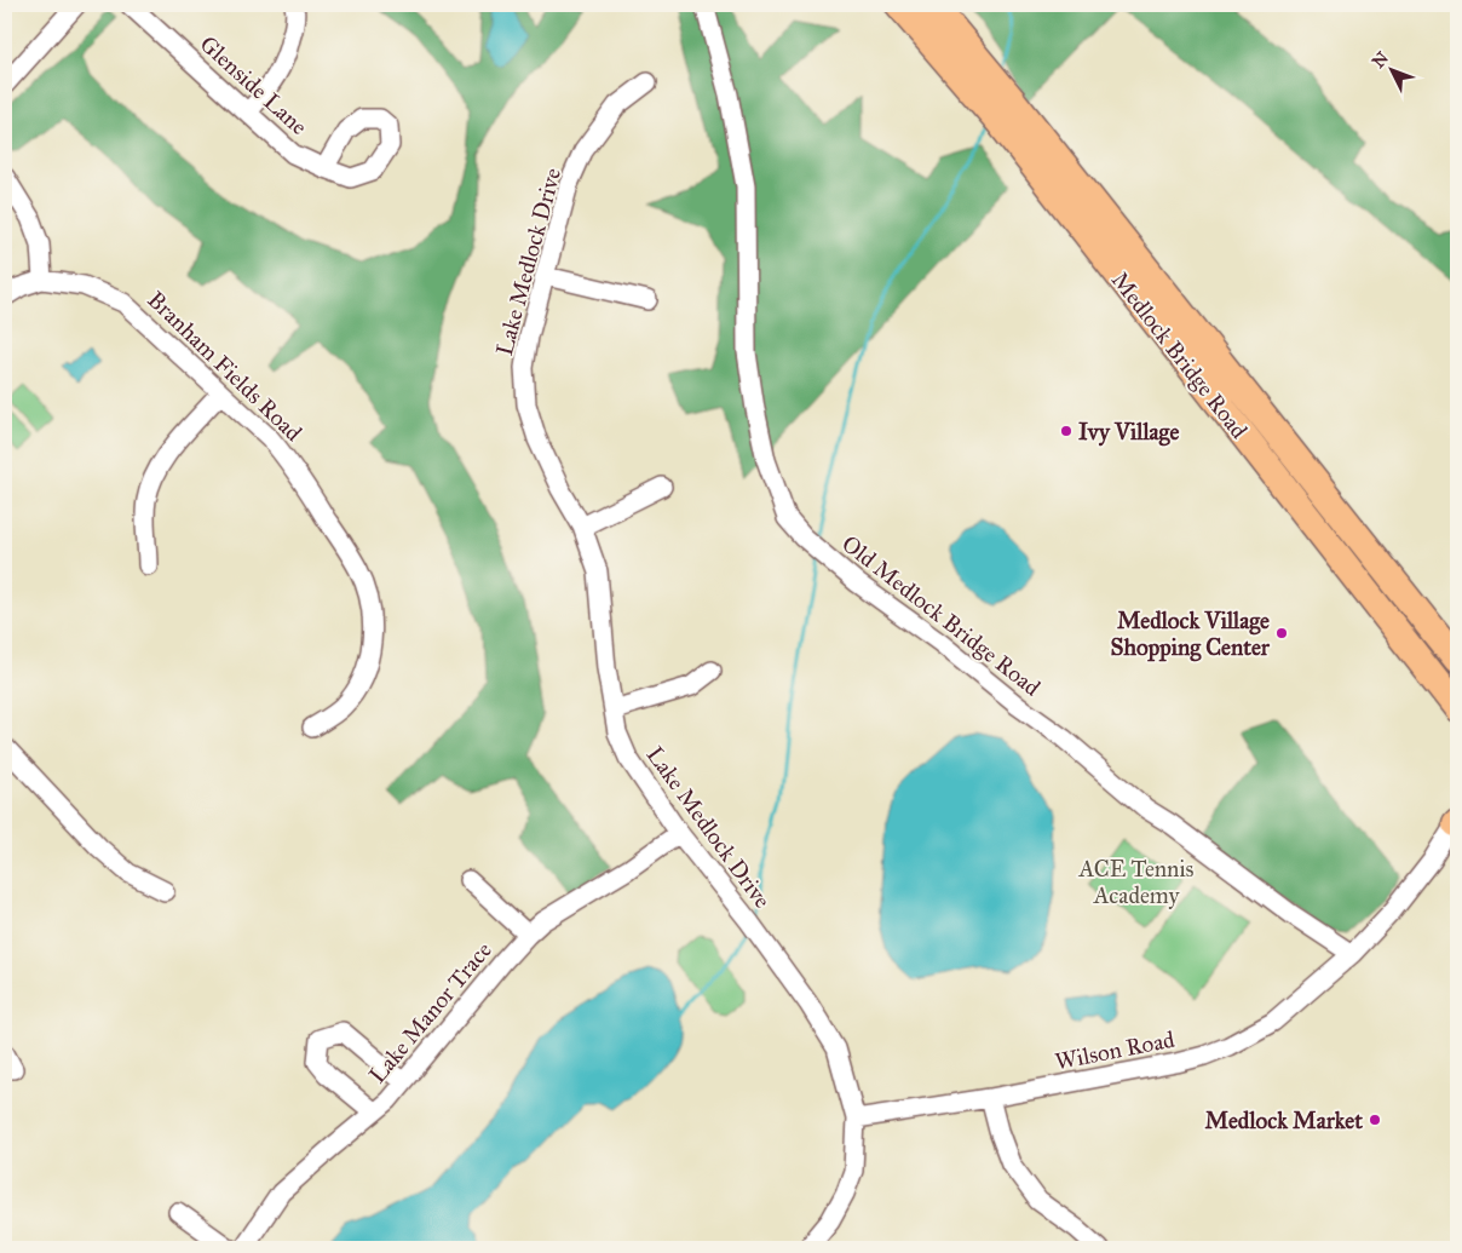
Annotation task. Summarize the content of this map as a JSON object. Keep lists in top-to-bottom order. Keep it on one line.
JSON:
{"streets":{"highway":["Medlock Bridge Road"],"street":["Glenside Lane","Lake Medlock Drive","Branham Fields Road","Old Medlock Bridge Road","Lake Manor Trace","Wilson Road"]},"crossings":[["Lake Medlock Drive","Lake Manor Trace"],["Lake Medlock Drive","Wilson Road"],["Old Medlock Bridge Road","Wilson Road"]],"parks":["ACE Tennis Academy"],"places":["Ivy Village","Medlock Village Shopping Center","Medlock Market"],"north":"top left"}
